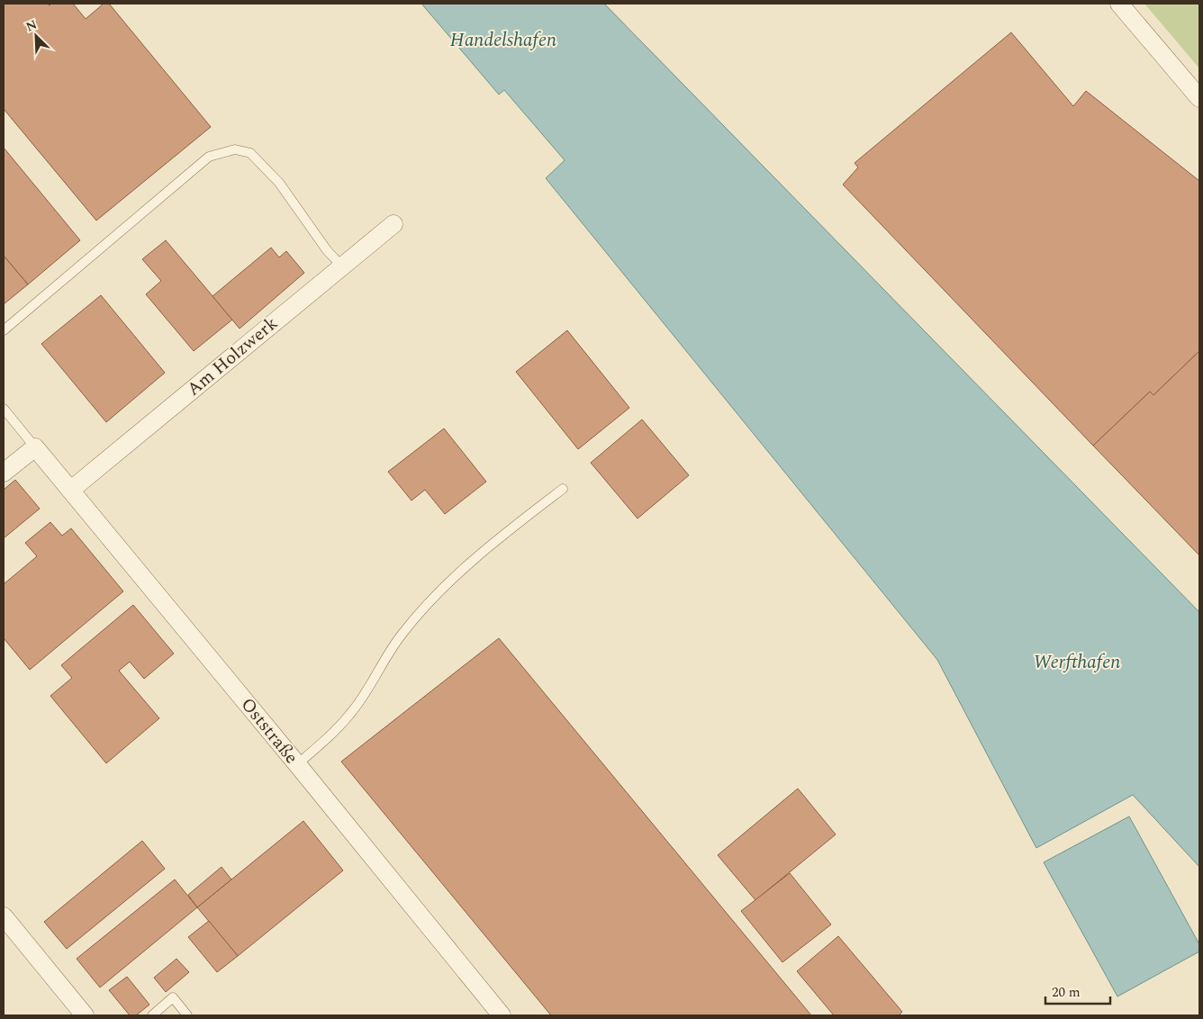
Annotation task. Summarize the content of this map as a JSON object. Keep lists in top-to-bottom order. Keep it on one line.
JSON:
{"streets":{"street":["Am Holzwerk","Oststraße"]},"crossings":[["Am Holzwerk","Oststraße"]],"water":["Handelshafen","Werfthafen"],"scale_bar":"20 m","north":"top left"}
